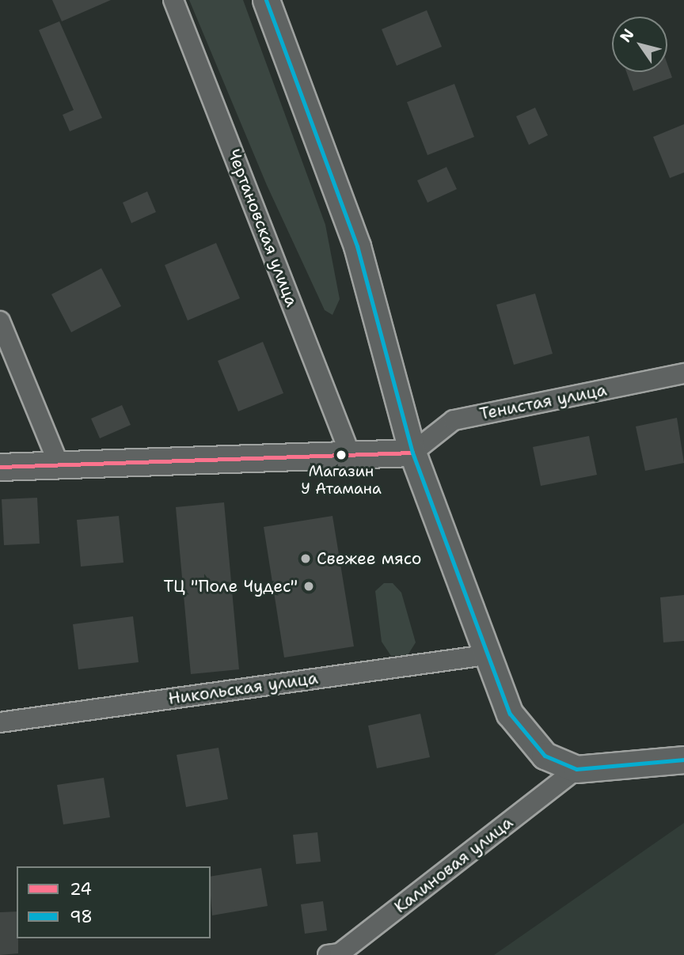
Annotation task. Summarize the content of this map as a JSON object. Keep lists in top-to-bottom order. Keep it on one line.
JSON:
{"streets":{"street":["Чертановская улица","Тенистая улица","Никольская улица","Калиновая улица"]},"places":["Магазин У Атамана","Свежее мясо","ТЦ \"Поле Чудес\""],"lines":["transit line 98","transit line 24"],"legend":["24","98"],"north":"top left"}
